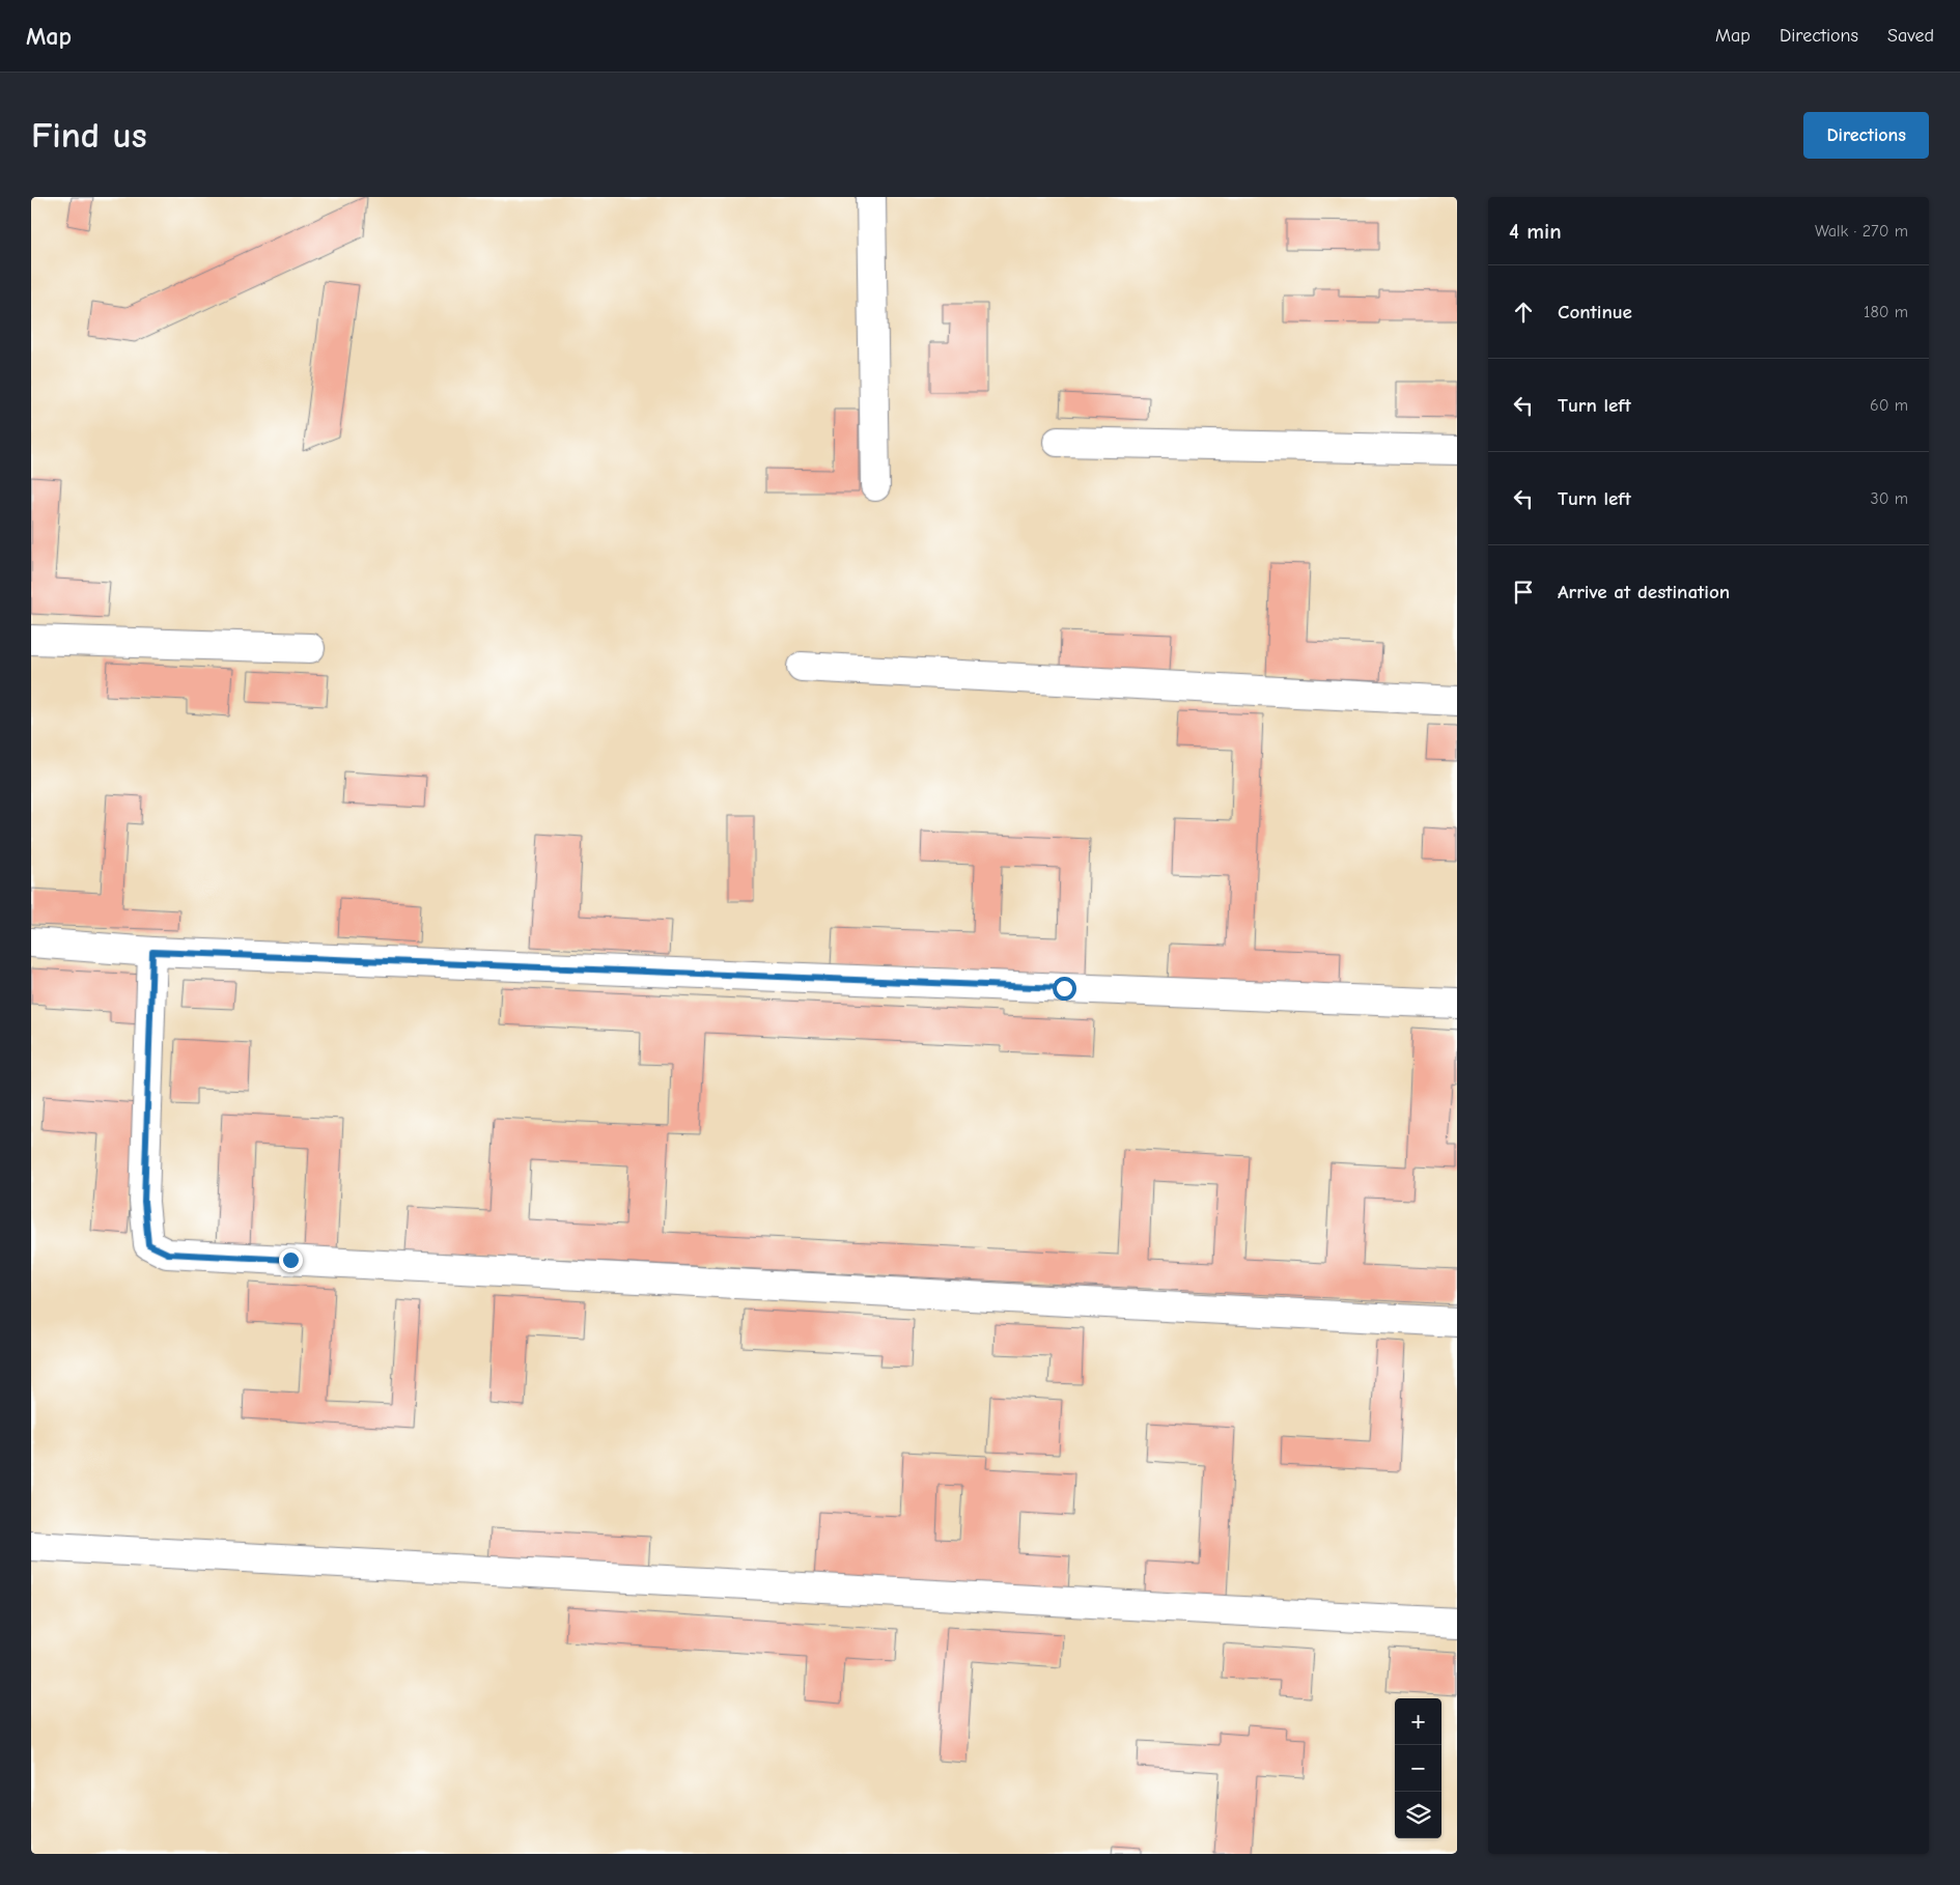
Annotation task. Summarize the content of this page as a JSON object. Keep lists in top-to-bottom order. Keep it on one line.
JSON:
{"page":{"header":"Map","nav":["Map","Directions","Saved"],"buttons":"Directions","title":"Find us","heading":["4 min","Walk · 270 m"],"list":[["Continue","180 m"],["Turn left","60 m"],["Turn left","30 m"],"Arrive at destination"],"map_buttons":["+","−"]}}
